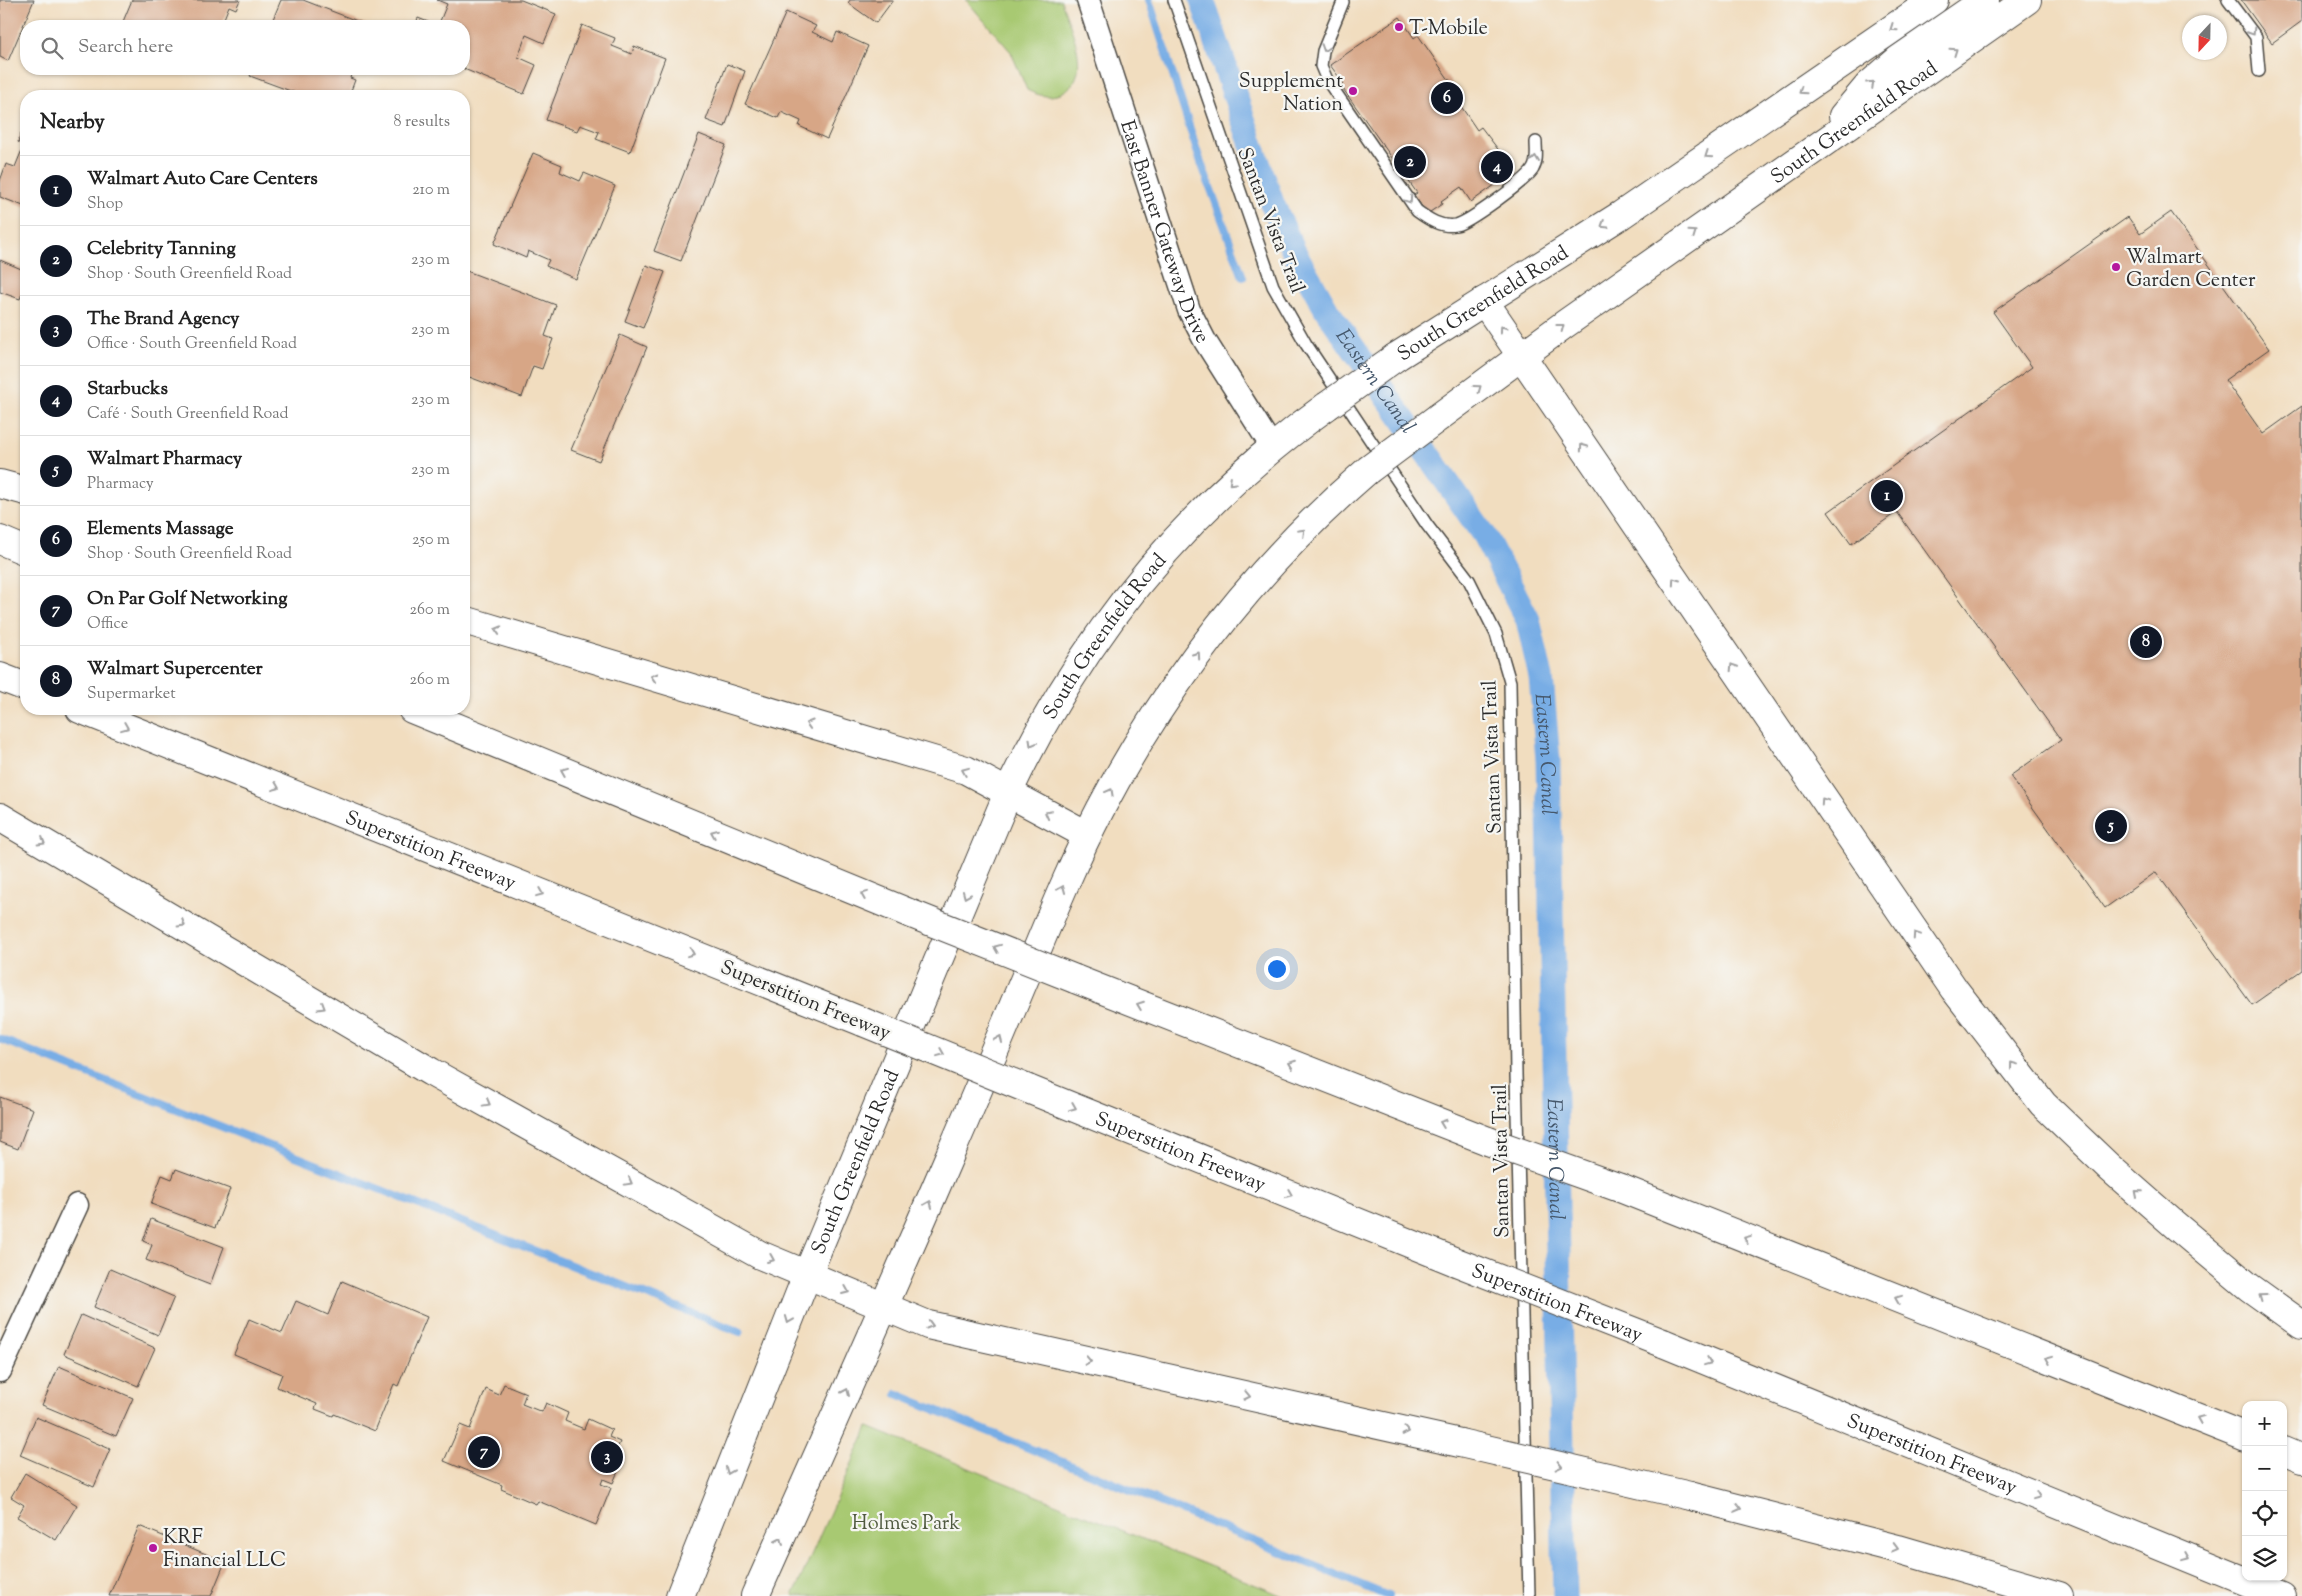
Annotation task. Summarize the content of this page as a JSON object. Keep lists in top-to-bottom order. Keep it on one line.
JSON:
{"streets":{"main road":["South Greenfield Road","Superstition Freeway"],"street":["East Banner Gateway Drive"],"lane":["Santan Vista Trail"]},"crossings":[["South Greenfield Road","East Banner Gateway Drive"]],"water":["Eastern Canal"],"parks":["Holmes Park"],"places":["T-Mobile","Supplement Nation","Walmart Garden Center","KRF Financial LLC"],"north":"bottom","page":{"search":"Search here","pins":["6","2","4","1","8","5","7","3"],"heading":["Nearby","8 results"],"list":[{"mark":"1","name":"Walmart Auto Care Centers","note":"Shop","value":"210 m"},{"mark":"2","name":"Celebrity Tanning","note":"Shop · South Greenfield Road","value":"230 m"},{"mark":"3","name":"The Brand Agency","note":"Office · South Greenfield Road","value":"230 m"},{"mark":"4","name":"Starbucks","note":"Café · South Greenfield Road","value":"230 m"},{"mark":"5","name":"Walmart Pharmacy","note":"Pharmacy","value":"230 m"},{"mark":"6","name":"Elements Massage","note":"Shop · South Greenfield Road","value":"250 m"},{"mark":"7","name":"On Par Golf Networking","note":"Office","value":"260 m"},{"mark":"8","name":"Walmart Supercenter","note":"Supermarket","value":"260 m"}],"map_buttons":["+","−"]}}
